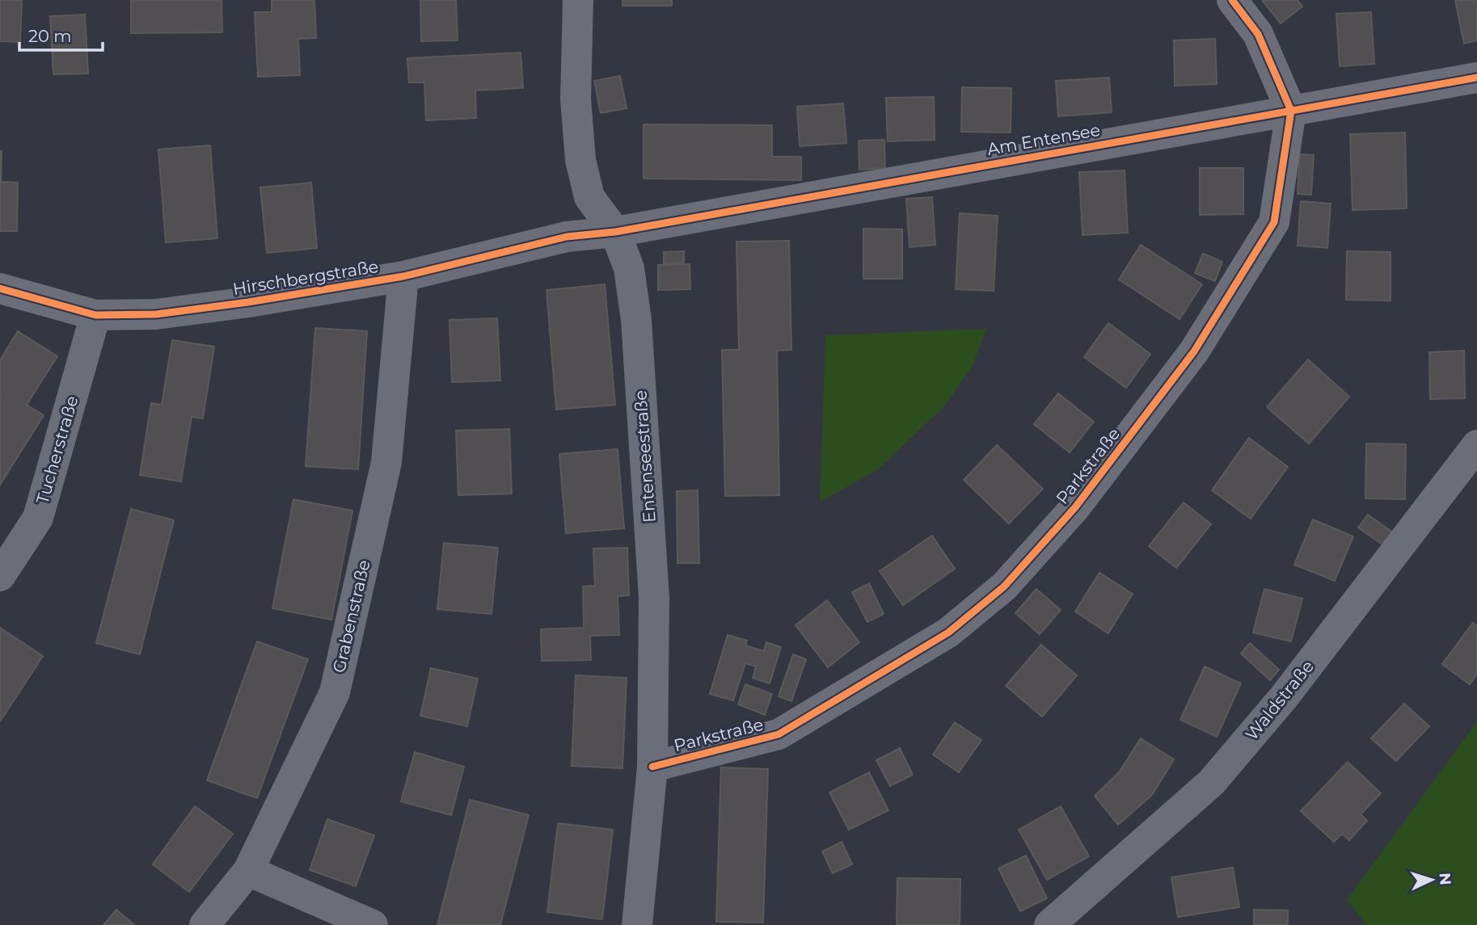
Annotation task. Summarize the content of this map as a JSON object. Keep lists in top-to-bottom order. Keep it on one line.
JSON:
{"streets":{"street":["Am Entensee","Hirschbergstraße","Tucherstraße","Entenseestraße","Parkstraße","Grabenstraße","Waldstraße"]},"crossings":[["Am Entensee","Hirschbergstraße"],["Am Entensee","Entenseestraße"],["Am Entensee","Parkstraße"],["Hirschbergstraße","Tucherstraße"],["Hirschbergstraße","Entenseestraße"],["Hirschbergstraße","Grabenstraße"],["Entenseestraße","Parkstraße"]],"scale_bar":"20 m","north":"right"}
